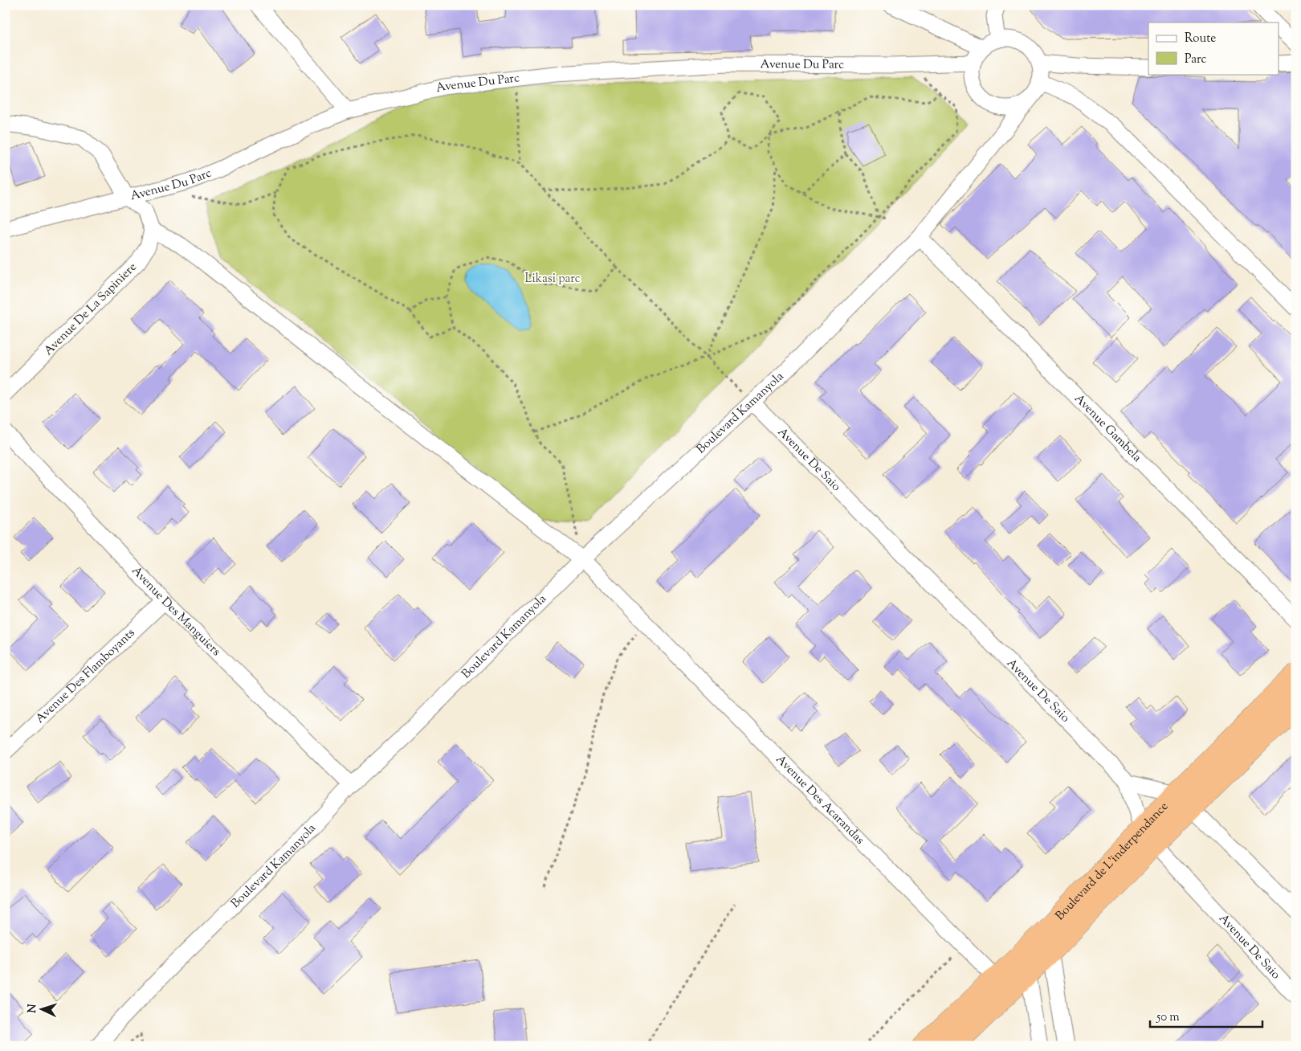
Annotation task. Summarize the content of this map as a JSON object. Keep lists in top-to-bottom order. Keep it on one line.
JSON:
{"streets":{"highway":["Boulevard de L'inderpendance"],"street":["Avenue Du Parc","Avenue De La Sapiniere","Boulevard Kamanyola","Avenue Gambela","Avenue De Saio","Avenue Des Manguiers","Avenue Des Flamboyants","Avenue Des Acarandas"]},"crossings":[["Avenue Du Parc","Boulevard Kamanyola"],["Avenue De La Sapiniere","Avenue Des Acarandas"],["Boulevard Kamanyola","Avenue Gambela"],["Boulevard Kamanyola","Avenue De Saio"],["Boulevard Kamanyola","Avenue Des Manguiers"],["Boulevard Kamanyola","Avenue Des Acarandas"],["Avenue De Saio","Boulevard de L'inderpendance"],["Avenue Des Manguiers","Avenue Des Flamboyants"],["Avenue Des Acarandas","Boulevard de L'inderpendance"]],"parks":["Likasi parc"],"legend":["Route","Parc"],"scale_bar":"50 m","north":"left"}
